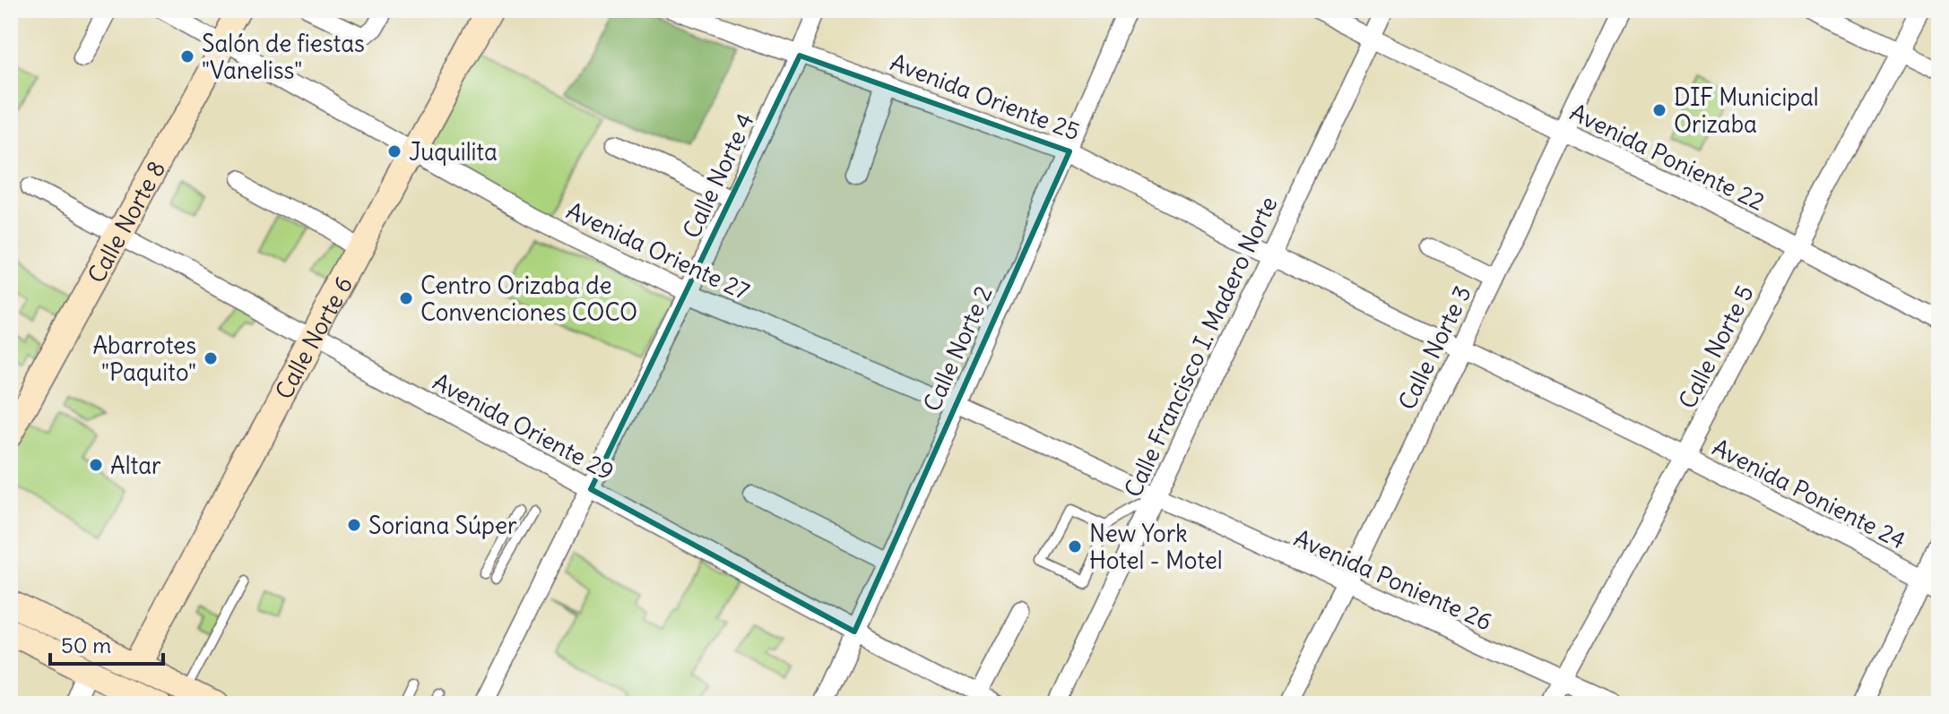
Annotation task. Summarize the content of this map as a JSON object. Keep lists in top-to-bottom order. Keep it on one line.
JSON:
{"streets":{"street":["Avenida Oriente 25","Avenida Poniente 22","Calle Norte 4","Calle Norte 8","Avenida Oriente 27","Calle Norte 6","Calle Francisco I. Madero Norte","Calle Norte 5","Calle Norte 3","Calle Norte 2","Avenida Oriente 29","Avenida Poniente 24","Avenida Poniente 26"]},"crossings":[["Avenida Oriente 25","Calle Norte 4"],["Avenida Oriente 25","Calle Francisco I. Madero Norte"],["Avenida Oriente 25","Calle Norte 2"],["Avenida Oriente 25","Avenida Poniente 24"],["Avenida Poniente 22","Calle Francisco I. Madero Norte"],["Avenida Poniente 22","Calle Norte 5"],["Avenida Poniente 22","Calle Norte 3"],["Calle Norte 4","Avenida Oriente 27"],["Calle Norte 4","Avenida Oriente 29"],["Calle Norte 8","Avenida Oriente 27"],["Calle Norte 8","Avenida Oriente 29"],["Avenida Oriente 27","Calle Norte 6"],["Avenida Oriente 27","Calle Francisco I. Madero Norte"],["Avenida Oriente 27","Calle Norte 2"],["Avenida Oriente 27","Avenida Poniente 26"],["Calle Norte 6","Avenida Oriente 29"],["Calle Francisco I. Madero Norte","Avenida Poniente 24"],["Calle Francisco I. Madero Norte","Avenida Poniente 26"],["Calle Norte 5","Avenida Poniente 24"],["Calle Norte 5","Avenida Poniente 26"],["Calle Norte 3","Avenida Poniente 24"],["Calle Norte 3","Avenida Poniente 26"],["Calle Norte 2","Avenida Oriente 29"]],"places":["Salón de fiestas \"Vaneliss\"","DIF Municipal Orizaba","Juquilita","Centro Orizaba de Convenciones COCO","Abarrotes \"Paquito\"","Altar","Soriana Súper","New York Hotel - Motel"],"scale_bar":"50 m"}
